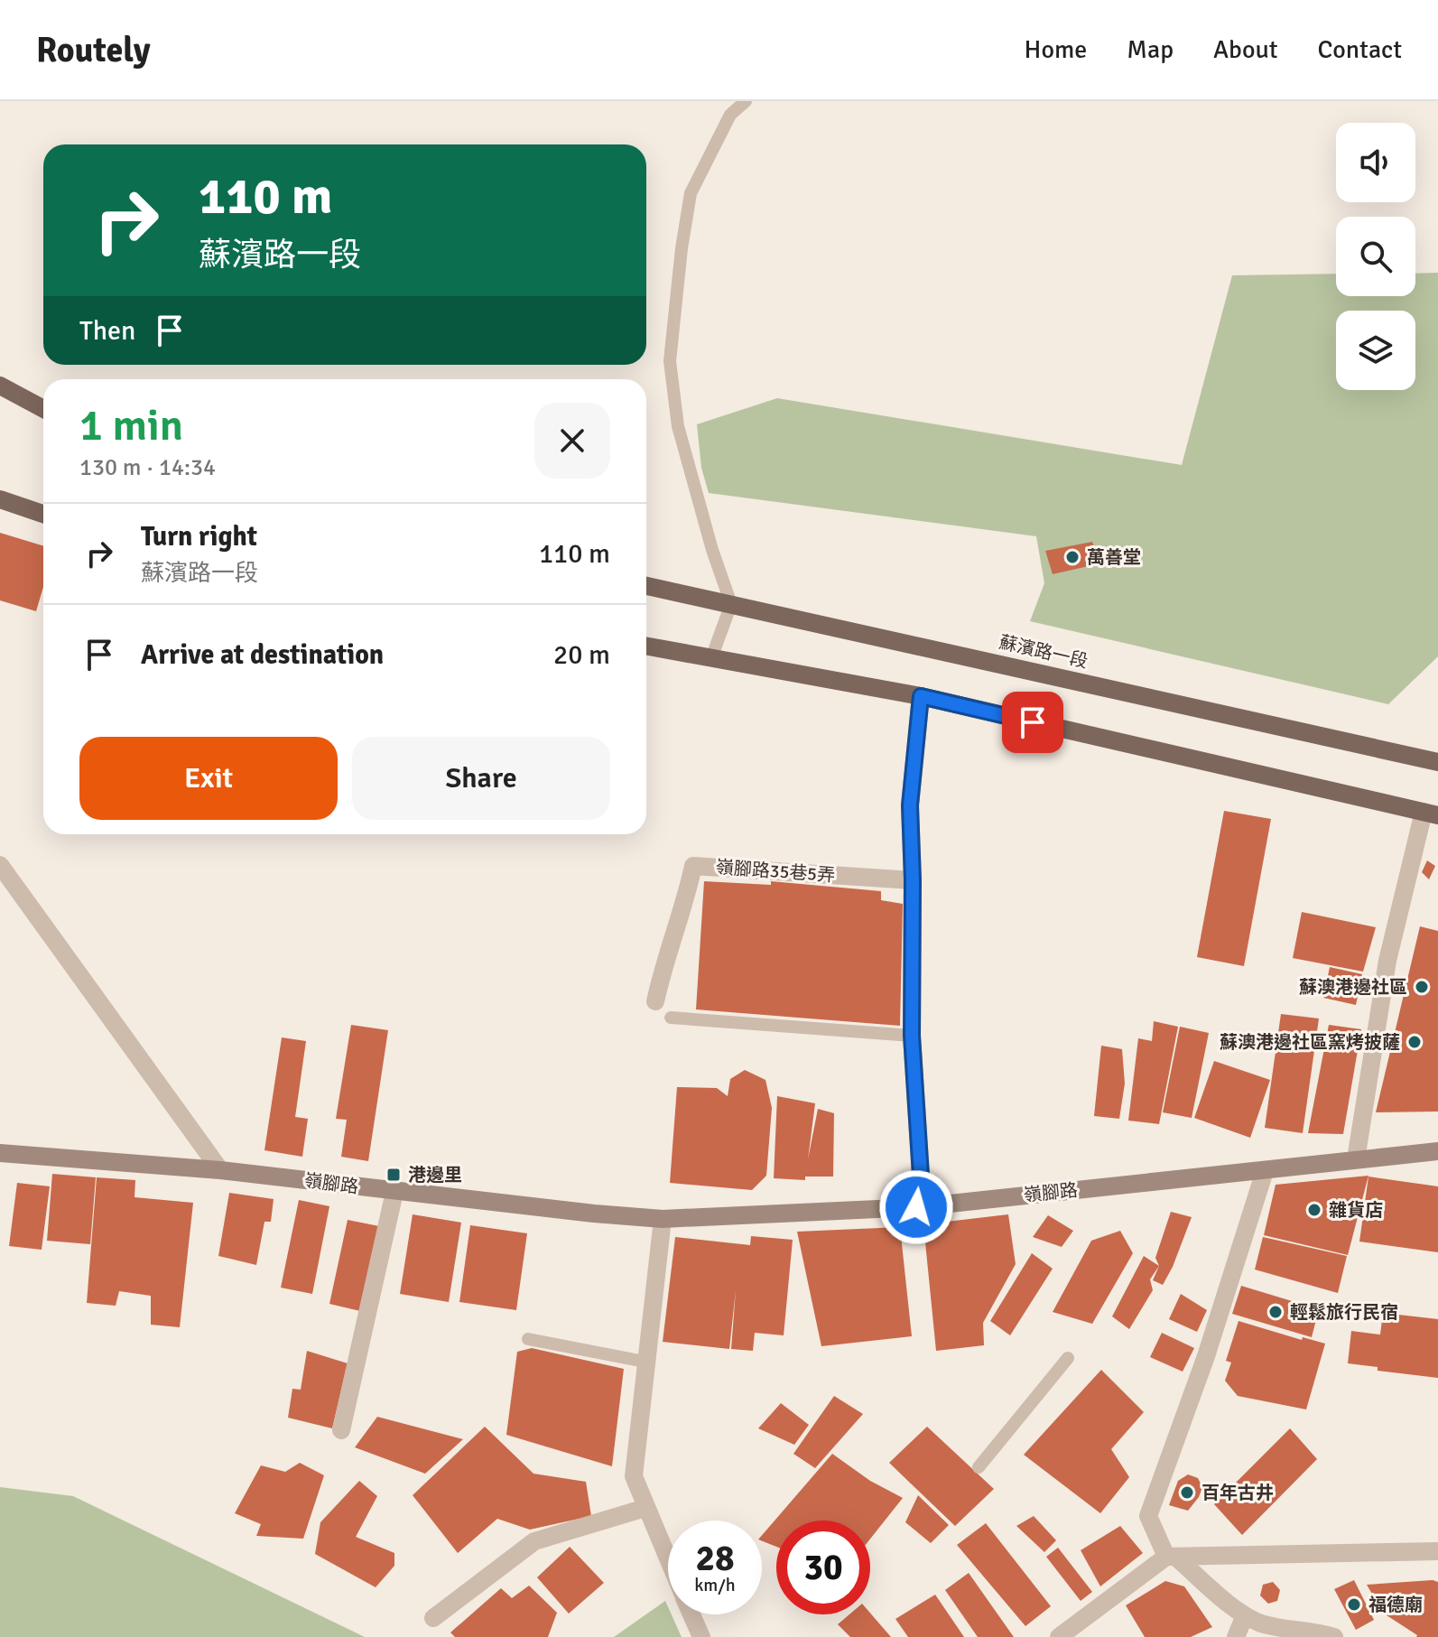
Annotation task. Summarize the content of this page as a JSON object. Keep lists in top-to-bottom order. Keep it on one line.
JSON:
{"streets":{"main road":["蘇濱路一段"],"street":["嶺腳路35巷5弄","嶺腳路"]},"places":{"other":["萬善堂","蘇澳港邊社區","蘇澳港邊社區窯烤披薩","雜貨店","輕鬆旅行民宿","百年古井","福德廟"],"transit":["港邊里"]},"page":{"header":"Routely","nav":["Home","Map","About","Contact"],"turn":["110 m","蘇濱路一段"],"then":"Then","heading":["1 min","130 m · 14:34"],"list":[{"name":"Turn right","note":"蘇濱路一段","value":"110 m"},{"name":"Arrive at destination","value":"20 m"}],"buttons":["Exit","Share"],"speed":"28 km/h","limit":"30"}}
